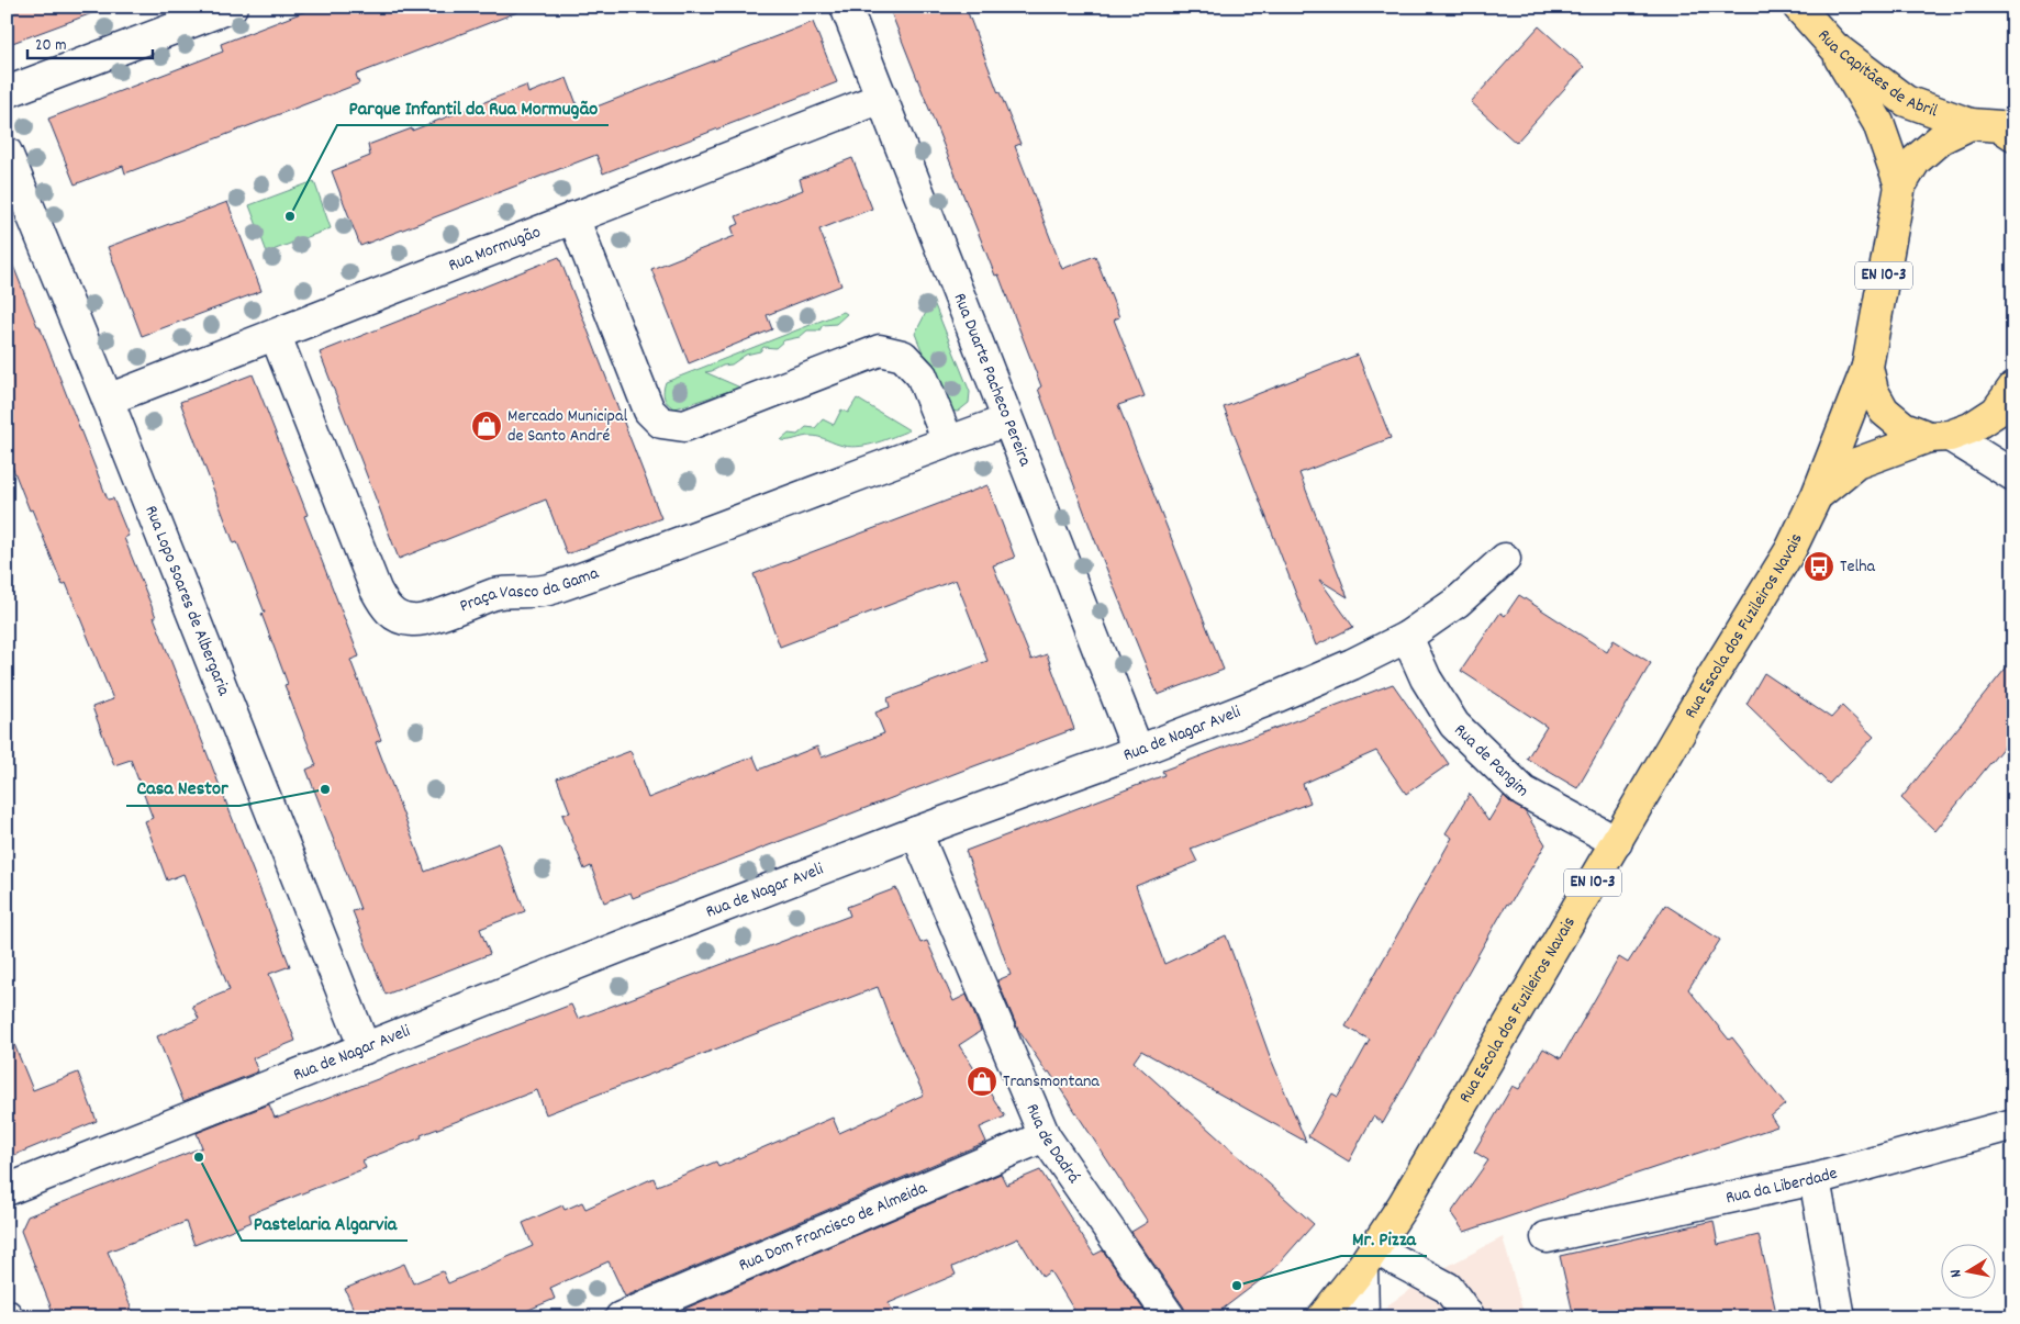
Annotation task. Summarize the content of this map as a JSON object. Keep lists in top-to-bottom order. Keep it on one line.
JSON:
{"streets":{"main road":["Rua Capitães de Abril","EN 10-3","Rua Escola dos Fuzileiros Navais"],"street":["Rua Mormugão","Rua Duarte Pacheco Pereira","Praça Vasco da Gama","Rua Lopo Soares de Albergaria","Rua de Nagar Aveli","Rua de Pangim","Rua de Dadrá","Rua da Liberdade","Rua Dom Francisco de Almeida"]},"crossings":[["Rua Capitães de Abril","EN 10-3"],["Rua Mormugão","Rua Duarte Pacheco Pereira"],["Rua Mormugão","Praça Vasco da Gama"],["Rua Mormugão","Rua Lopo Soares de Albergaria"],["EN 10-3","Rua Escola dos Fuzileiros Navais"],["Rua Duarte Pacheco Pereira","Praça Vasco da Gama"],["Rua Duarte Pacheco Pereira","Rua de Nagar Aveli"],["Rua Lopo Soares de Albergaria","Rua de Nagar Aveli"],["Rua Escola dos Fuzileiros Navais","Rua de Pangim"],["Rua de Nagar Aveli","Rua de Pangim"],["Rua de Nagar Aveli","Rua de Dadrá"],["Rua de Dadrá","Rua Dom Francisco de Almeida"]],"places":{"other":["Parque Infantil da Rua Mormugão","Casa Nestor","Pastelaria Algarvia","Mr. Pizza"],"shop":["Mercado Municipal de Santo André","Transmontana"],"bus stop":["Telha"]},"scale_bar":"20 m","north":"left"}
